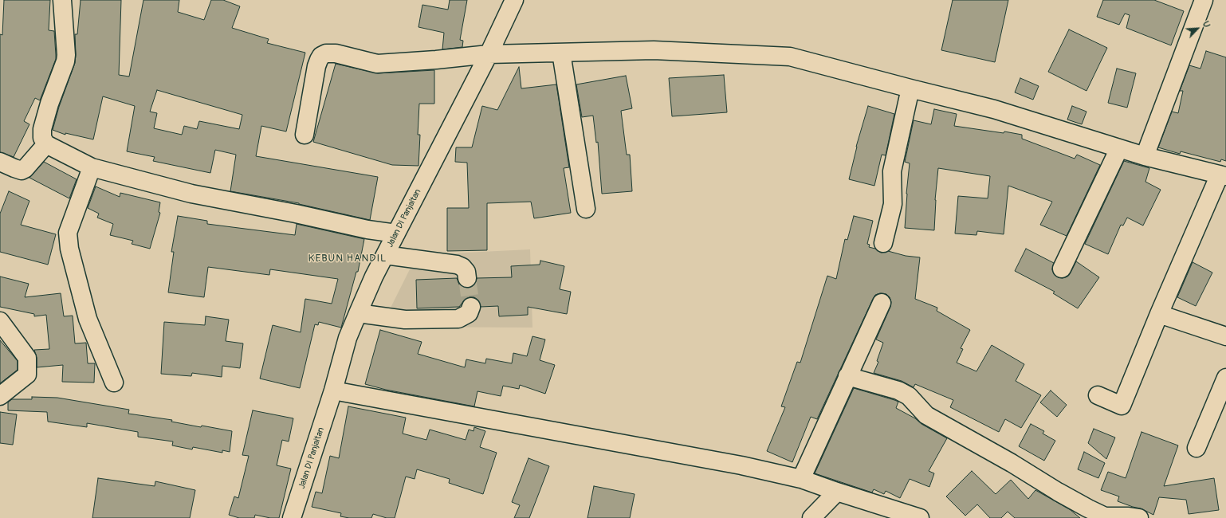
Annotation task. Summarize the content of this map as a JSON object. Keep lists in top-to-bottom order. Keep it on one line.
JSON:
{"streets":{"street":["Jalan DI Panjaitan"]},"districts":["KEBUN HANDIL"],"north":"top right"}
